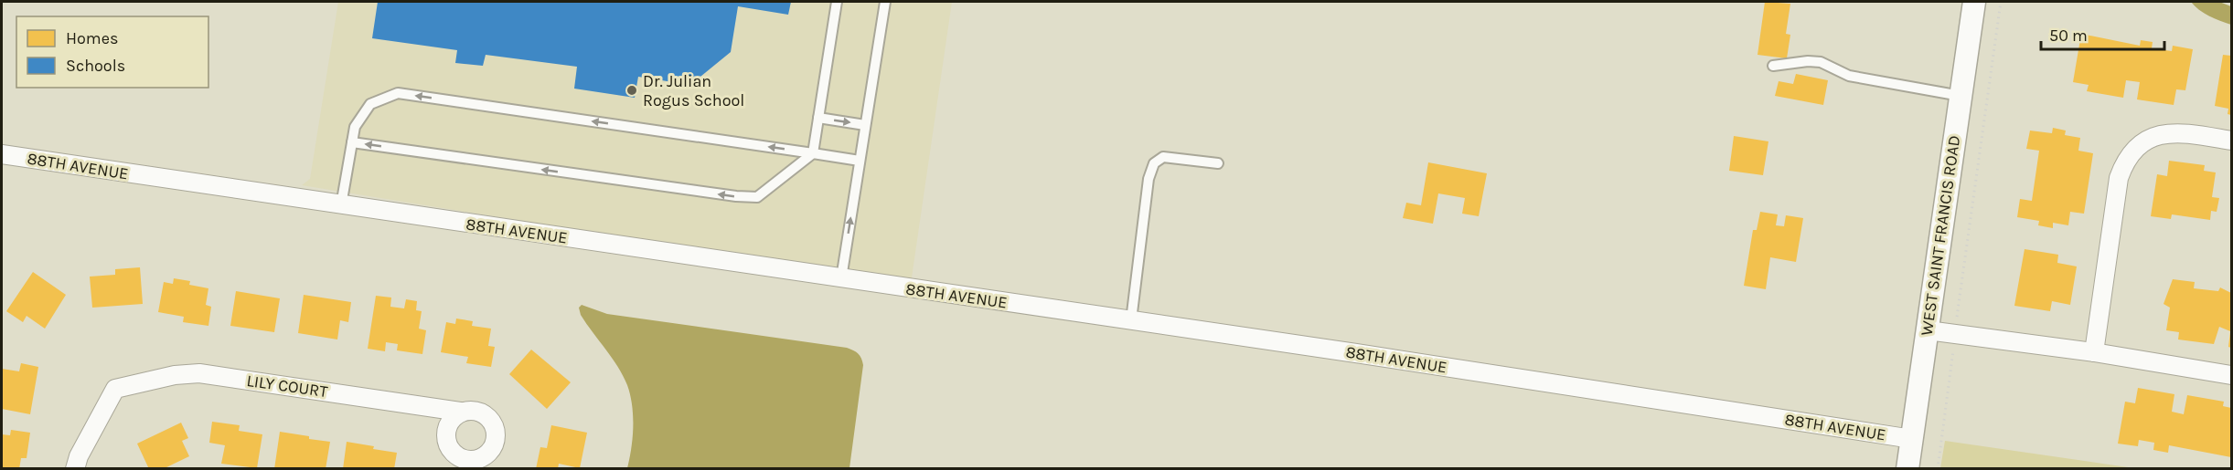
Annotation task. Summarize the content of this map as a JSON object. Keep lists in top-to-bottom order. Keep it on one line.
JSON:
{"streets":{"street":["88TH AVENUE","WEST SAINT FRANCIS ROAD","LILY COURT"]},"crossings":[["88TH AVENUE","WEST SAINT FRANCIS ROAD"]],"places":["Dr. Julian Rogus School"],"legend":["Homes","Schools"],"scale_bar":"50 m"}
